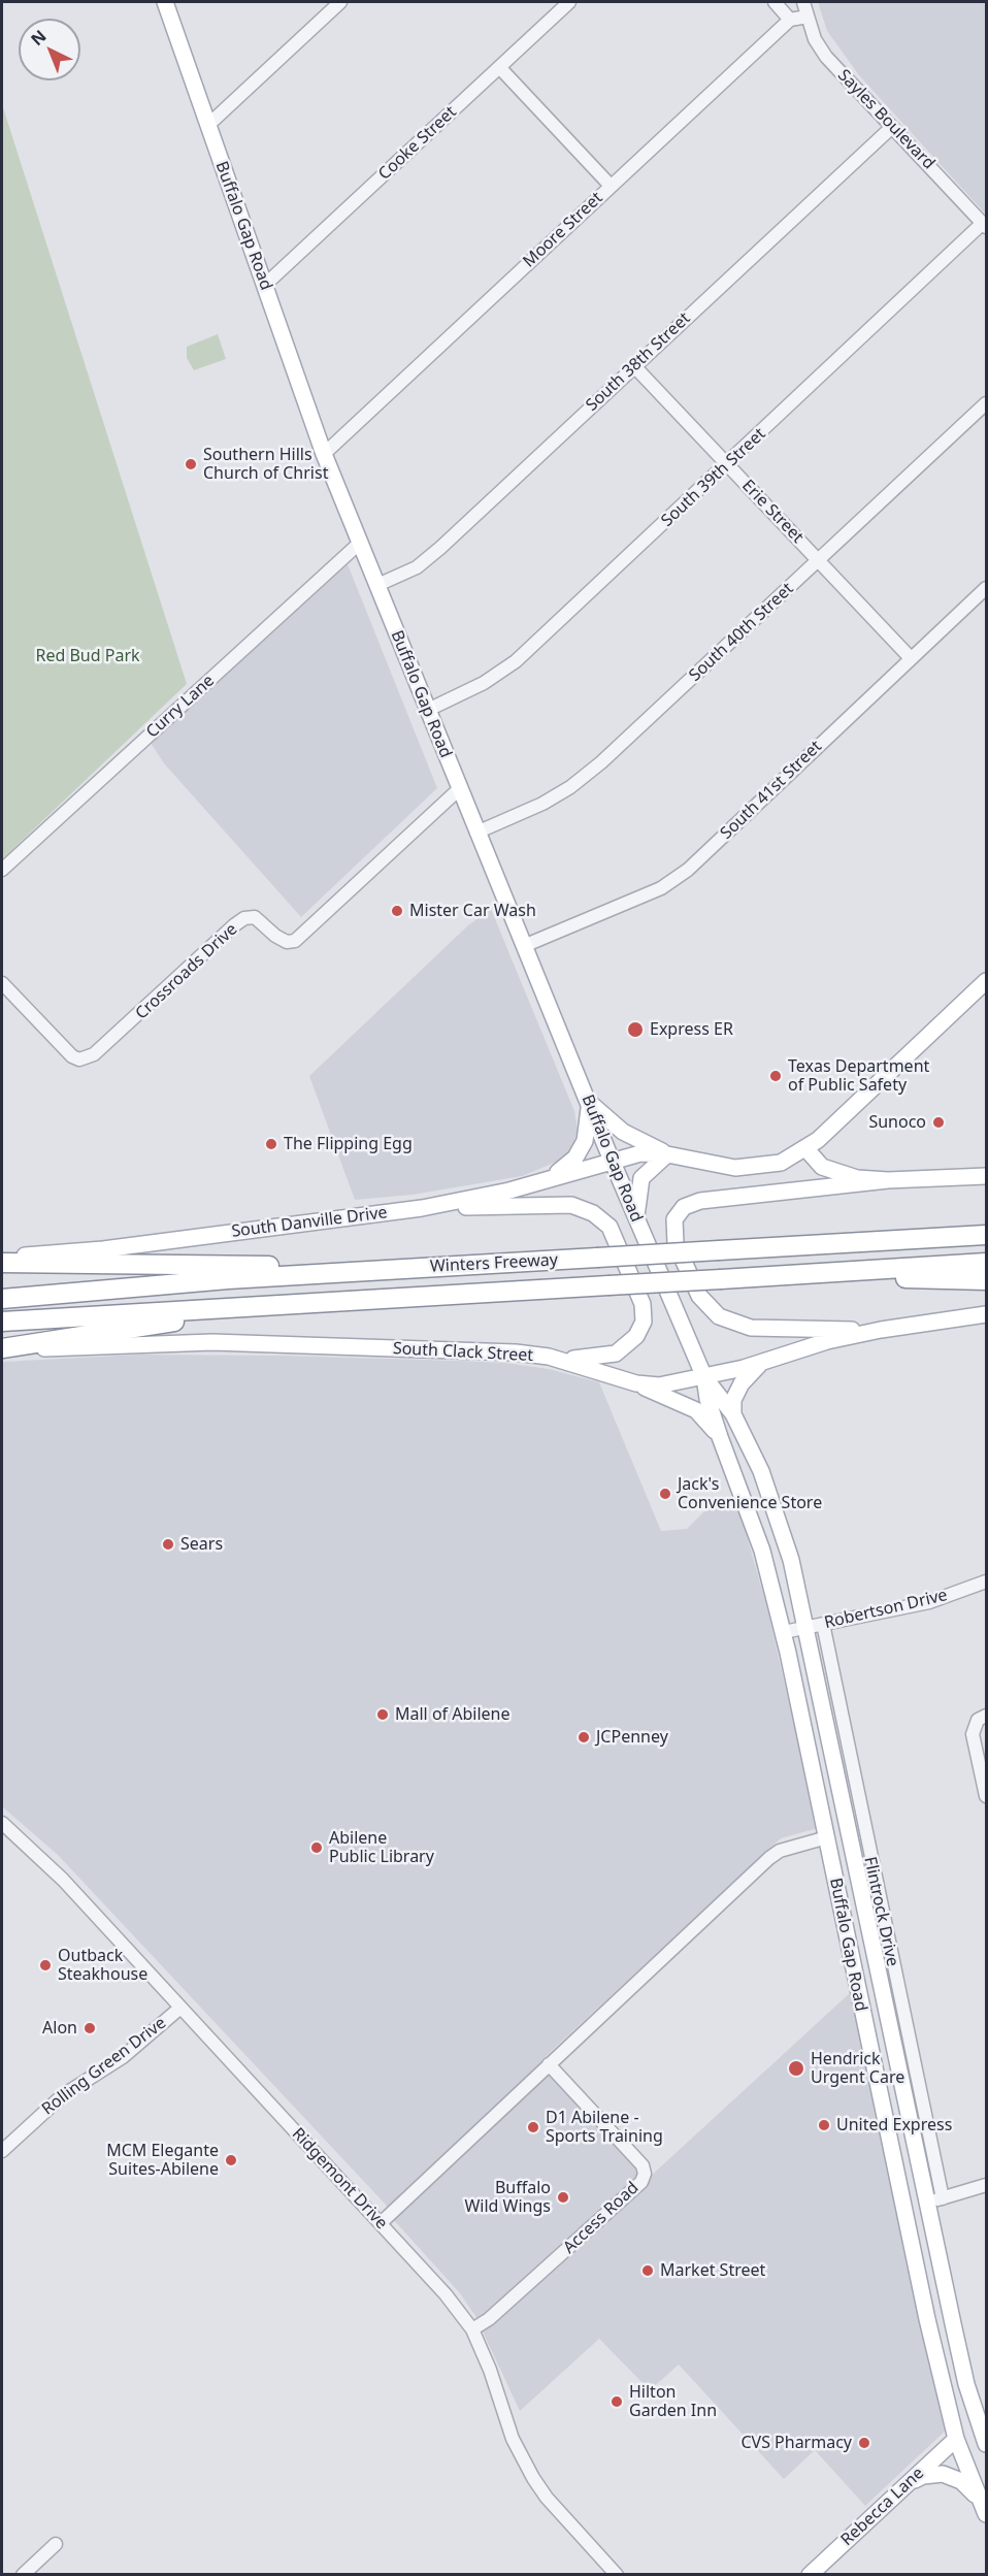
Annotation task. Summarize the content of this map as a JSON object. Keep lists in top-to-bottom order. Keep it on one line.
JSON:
{"streets":{"highway":["Winters Freeway"],"main road":["Buffalo Gap Road","South Danville Drive","South Clack Street","Rebecca Lane"],"street":["Sayles Boulevard","Cooke Street","Moore Street","South 38th Street","South 39th Street","Erie Street","South 40th Street","Curry Lane","South 41st Street","Crossroads Drive","Robertson Drive","Flintrock Drive","Rolling Green Drive","Ridgemont Drive","Access Road"]},"crossings":[["Sayles Boulevard","South 38th Street"],["Sayles Boulevard","South 39th Street"],["Cooke Street","Buffalo Gap Road"],["Buffalo Gap Road","Moore Street"],["Buffalo Gap Road","South 38th Street"],["Buffalo Gap Road","South 39th Street"],["Buffalo Gap Road","South 40th Street"],["Buffalo Gap Road","Curry Lane"],["Buffalo Gap Road","South 41st Street"],["Buffalo Gap Road","Crossroads Drive"],["Buffalo Gap Road","South Danville Drive"],["Buffalo Gap Road","South Clack Street"],["Buffalo Gap Road","Robertson Drive"],["Buffalo Gap Road","Flintrock Drive"],["Buffalo Gap Road","Rebecca Lane"],["South 38th Street","Erie Street"],["South 39th Street","Erie Street"],["Erie Street","South 40th Street"],["Erie Street","South 41st Street"],["Robertson Drive","Flintrock Drive"],["Rolling Green Drive","Ridgemont Drive"],["Ridgemont Drive","Access Road"]],"parks":["Red Bud Park"],"places":["Southern Hills Church of Christ","Mister Car Wash","Express ER","Texas Department of Public Safety","Sunoco","The Flipping Egg","Jack's Convenience Store","Sears","Mall of Abilene","JCPenney","Abilene Public Library","Outback Steakhouse","Alon","Hendrick Urgent Care","United Express","D1 Abilene - Sports Training","MCM Elegante Suites-Abilene","Buffalo Wild Wings","Market Street","Hilton Garden Inn","CVS Pharmacy"],"north":"top left"}
